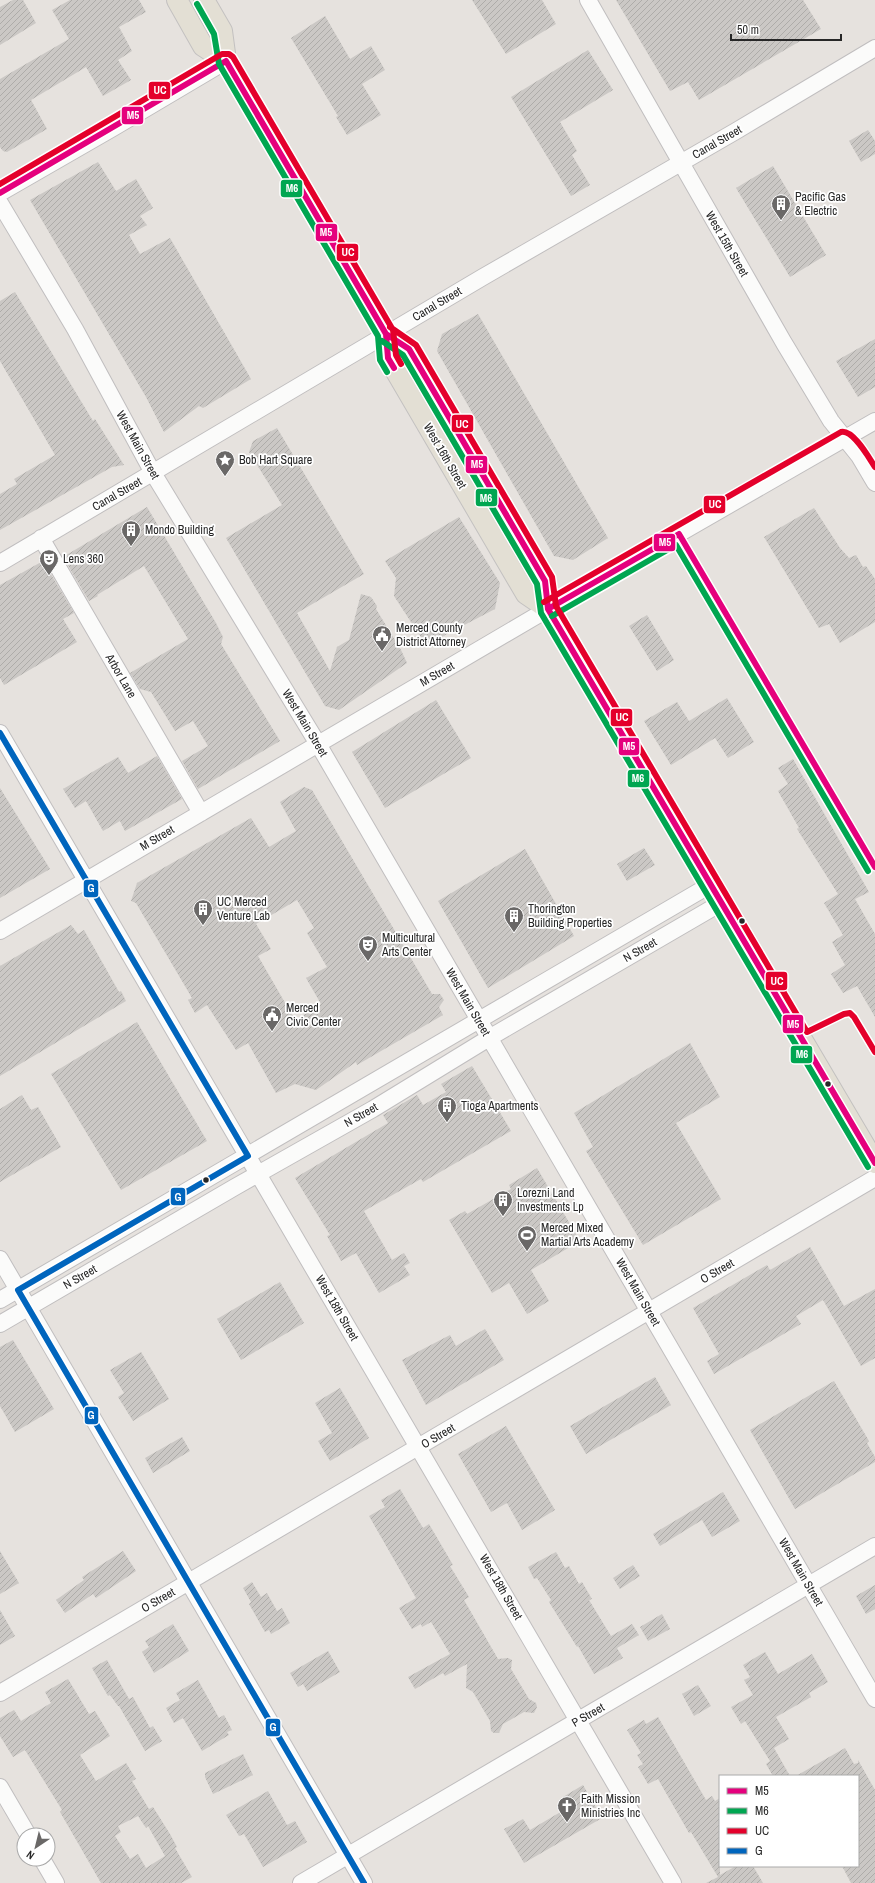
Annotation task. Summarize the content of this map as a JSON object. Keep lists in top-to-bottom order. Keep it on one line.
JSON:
{"streets":{"main road":["West 16th Street"],"street":["Canal Street","West 15th Street","West Main Street","M Street","Arbor Lane","N Street","O Street","West 18th Street","P Street"]},"crossings":[["Canal Street","West 15th Street"],["Canal Street","West Main Street"],["Canal Street","West 16th Street"],["Canal Street","Arbor Lane"],["West 15th Street","M Street"],["West Main Street","M Street"],["West Main Street","N Street"],["West Main Street","O Street"],["West Main Street","P Street"],["West 16th Street","M Street"],["West 16th Street","N Street"],["M Street","Arbor Lane"],["M Street","West 18th Street"],["N Street","West 18th Street"],["O Street","West 18th Street"],["West 18th Street","P Street"]],"places":{"building":["Pacific Gas & Electric","Mondo Building","UC Merced Venture Lab","Thorington Building Properties","Tioga Apartments","Lorezni Land Investments Lp"],"place":["Bob Hart Square"],"theatre":["Lens 360","Multicultural Arts Center"],"public building":["Merced County District Attorney","Merced Civic Center"],"sports":["Merced Mixed Martial Arts Academy"],"church":["Faith Mission Ministries Inc"]},"lines":["transit line M6","transit line UC","transit line M5","transit line G"],"legend":["M5","M6","UC","G"],"scale_bar":"50 m","north":"bottom left"}
